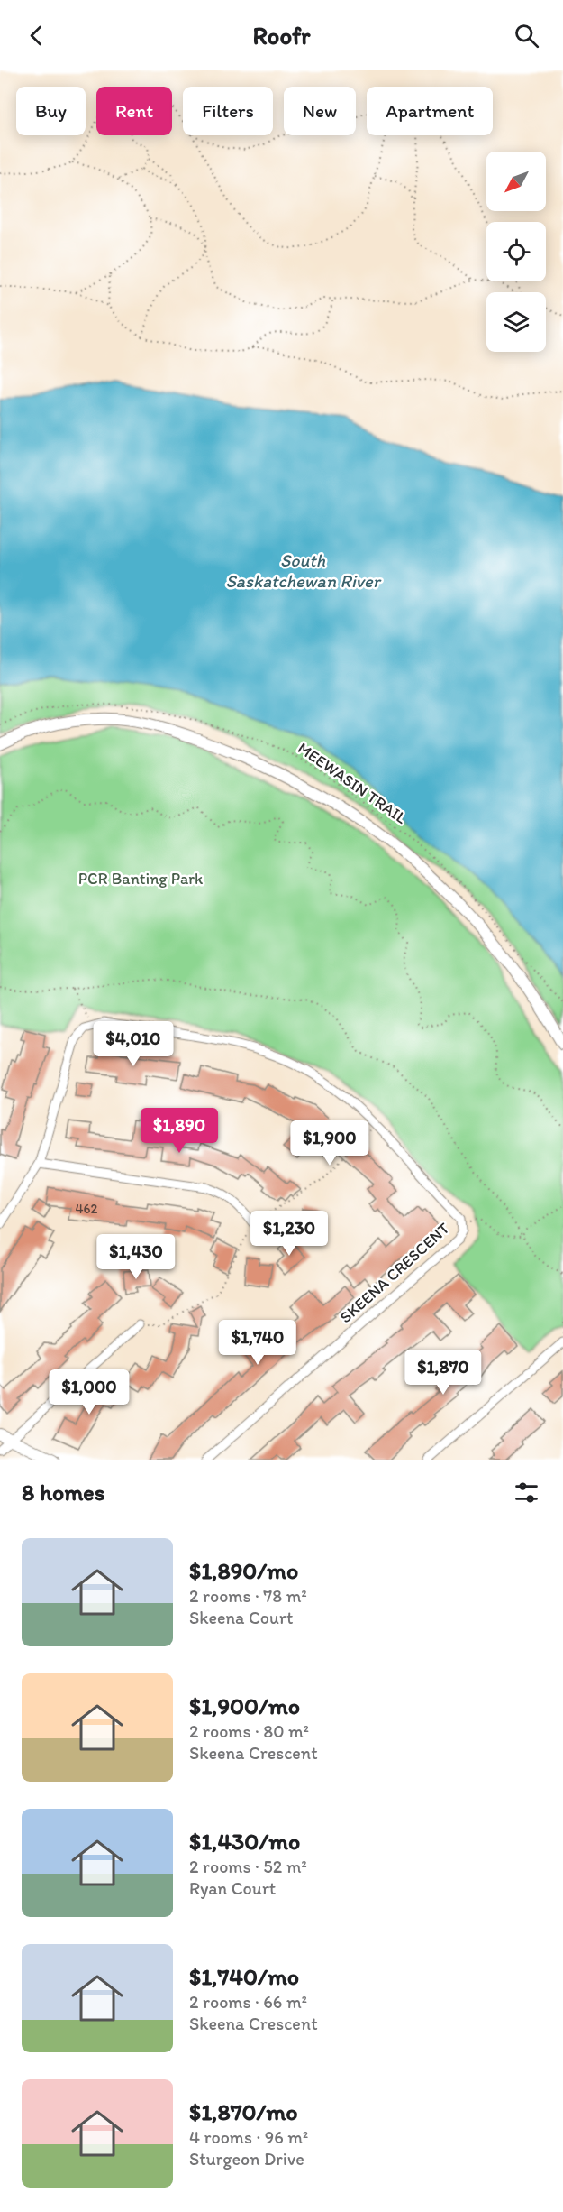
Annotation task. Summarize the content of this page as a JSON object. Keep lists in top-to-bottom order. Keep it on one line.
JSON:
{"streets":{"street":["SKEENA CRESCENT"],"path":["MEEWASIN TRAIL"]},"water":["South Saskatchewan River"],"parks":["PCR Banting Park"],"house_numbers":["462"],"north":"bottom left","page":{"header":"Roofr","chip":["Buy","Rent","Filters","New","Apartment"],"price":["$4,010","$1,890","$1,900","$1,230","$1,430","$1,740","$1,870","$1,000"],"heading":"8 homes","list":[{"name":"$1,890/mo","note":"2 rooms · 78 m² · Skeena Court"},{"name":"$1,900/mo","note":"2 rooms · 80 m² · Skeena Crescent"},{"name":"$1,430/mo","note":"2 rooms · 52 m² · Ryan Court"},{"name":"$1,740/mo","note":"2 rooms · 66 m² · Skeena Crescent"},{"name":"$1,870/mo","note":"4 rooms · 96 m² · Sturgeon Drive"}]}}
